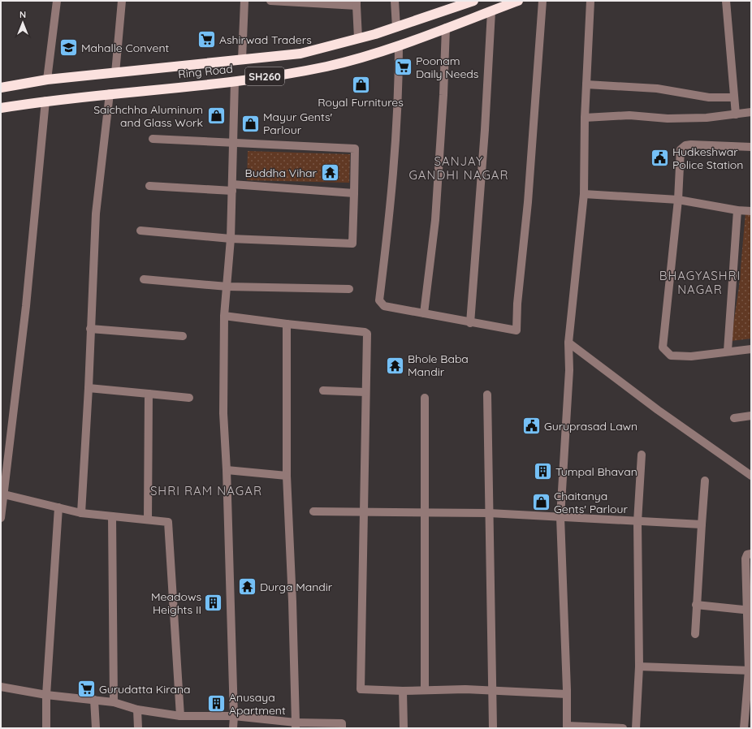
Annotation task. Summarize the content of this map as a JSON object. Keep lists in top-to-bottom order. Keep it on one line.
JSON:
{"streets":{"highway":["Ring Road","SH260"]},"districts":["SANJAY GANDHI NAGAR","BHAGYASHRI NAGAR","SHRI RAM NAGAR"],"places":{"supermarket":["Ashirwad Traders","Poonam Daily Needs","Gurudatta Kirana"],"school or university":["Mahalle Convent"],"shop":["Royal Furnitures","Saichchha Aluminum and Glass Work","Mayur Gents' Parlour","Chaitanya Gents' Parlour"],"public building":["Hudkeshwar Police Station","Guruprasad Lawn"],"temple":["Buddha Vihar","Bhole Baba Mandir","Durga Mandir"],"building":["Tumpal Bhavan","Meadows Heights II","Anusaya Apartment"]},"north":"top"}
